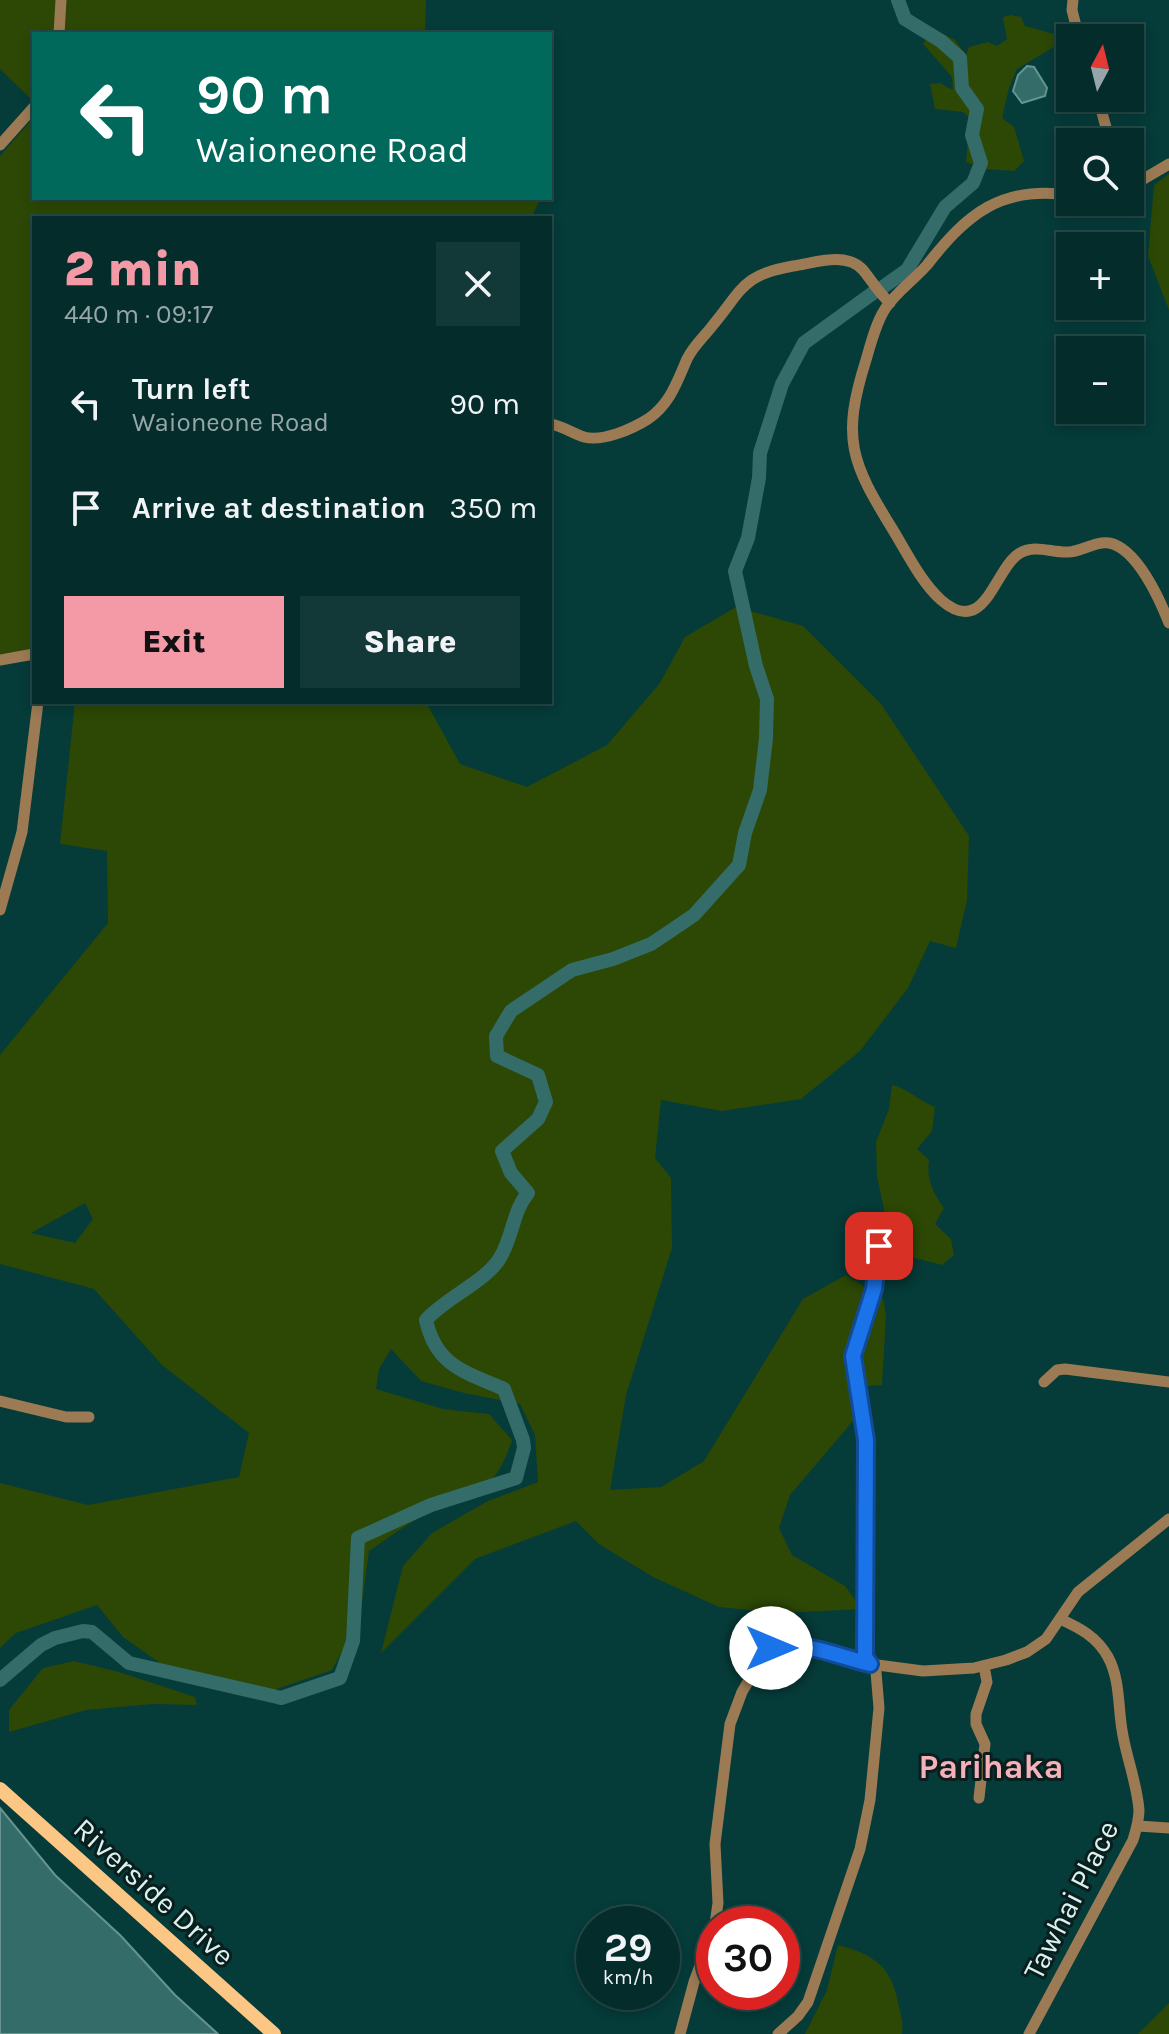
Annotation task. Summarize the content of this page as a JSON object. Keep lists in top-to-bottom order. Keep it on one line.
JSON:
{"streets":{"main road":["Riverside Drive"],"street":["Tawhai Place"]},"districts":["Parihaka"],"north":"top","page":{"map_buttons":["+","−"],"turn":["90 m","Waioneone Road"],"heading":["2 min","440 m · 09:17"],"list":[{"name":"Turn left","note":"Waioneone Road","value":"90 m"},{"name":"Arrive at destination","value":"350 m"}],"buttons":["Exit","Share"],"speed":"29 km/h","limit":"30"}}
